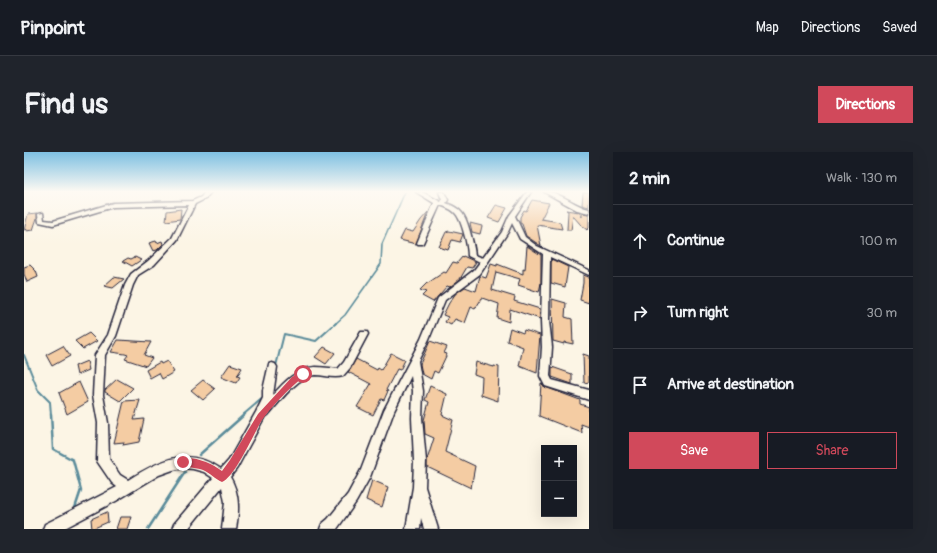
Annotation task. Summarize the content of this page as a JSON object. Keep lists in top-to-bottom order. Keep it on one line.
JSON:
{"page":{"header":"Pinpoint","nav":["Map","Directions","Saved"],"buttons":["Directions",["Save","Share"]],"title":"Find us","heading":["2 min","Walk · 130 m"],"list":[["Continue","100 m"],["Turn right","30 m"],"Arrive at destination"],"map_buttons":["+","−"]}}
